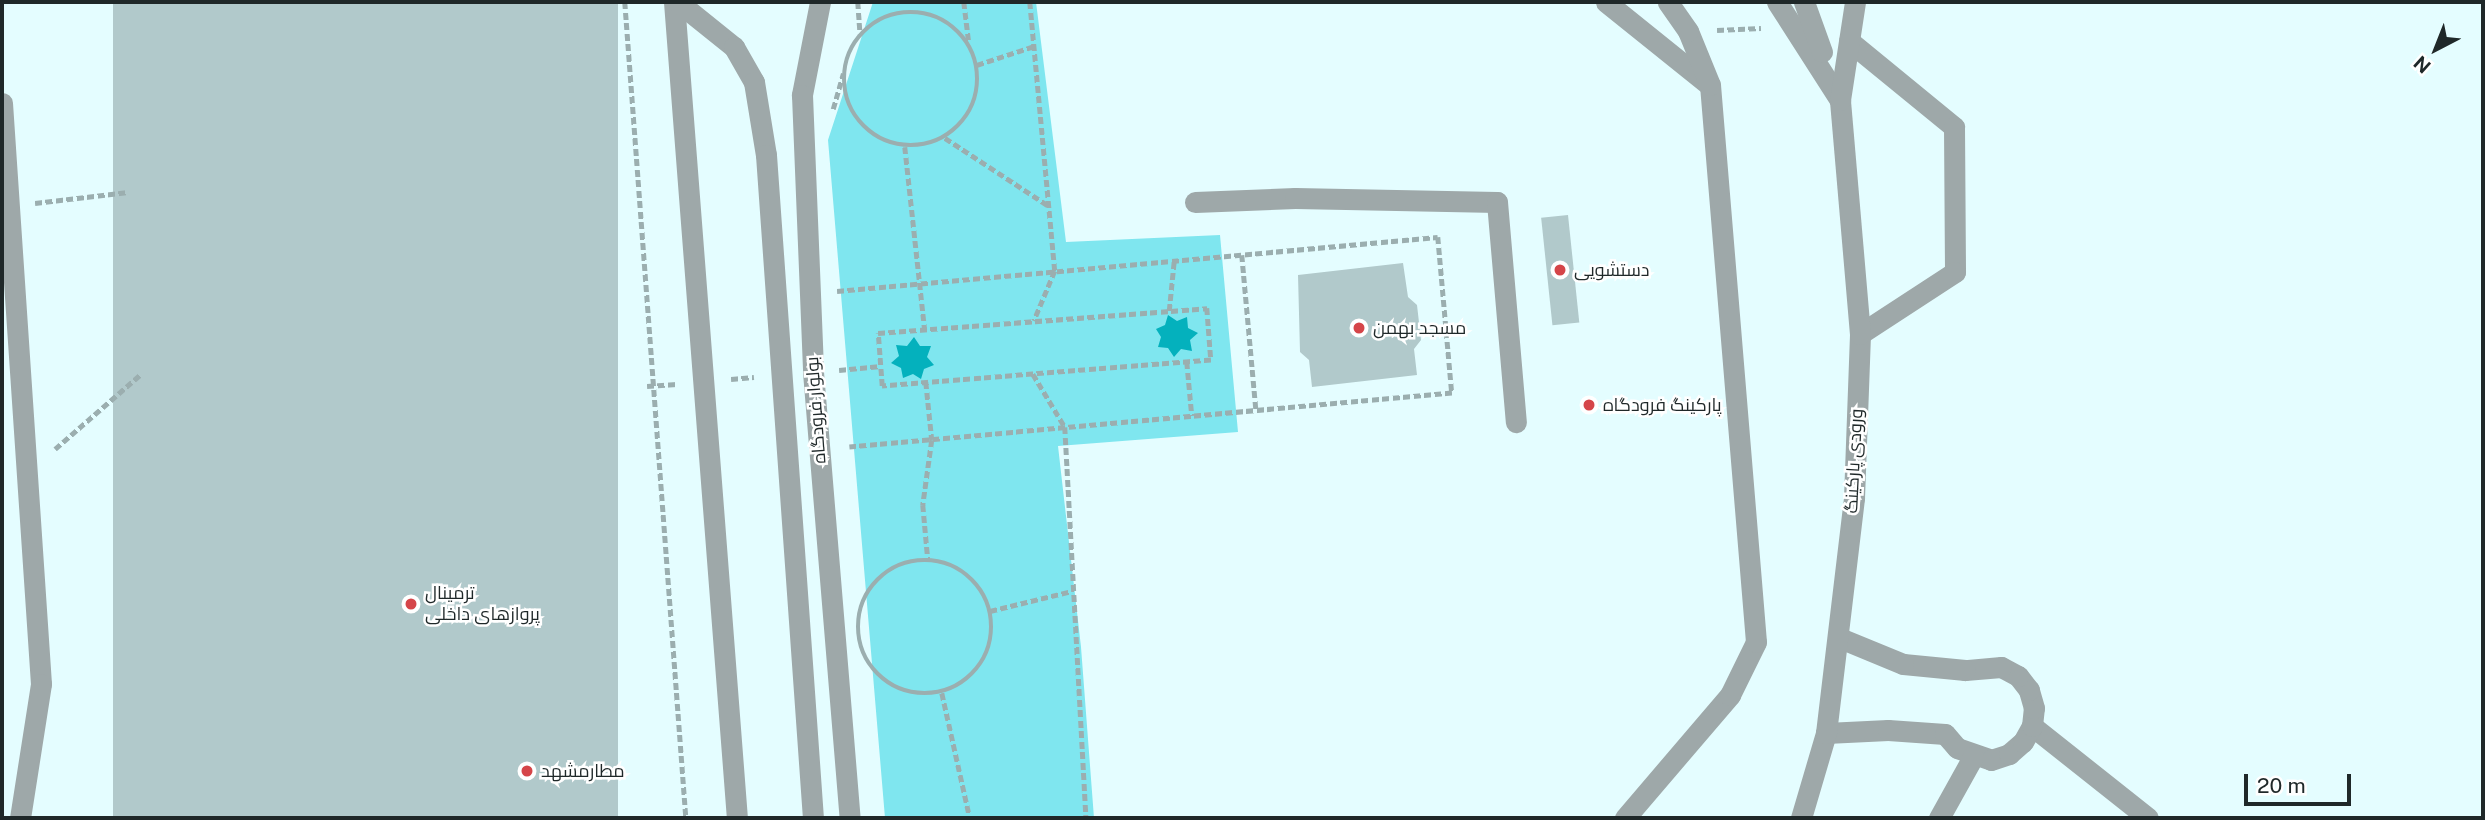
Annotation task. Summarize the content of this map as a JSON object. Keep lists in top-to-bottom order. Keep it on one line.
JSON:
{"streets":{"lane":["بولوار فرودگاه","ورودی پارکینگ"]},"places":["دستشویی","مسجد بهمن","پارکینگ فرودگاه","ترمینال پروازهای داخلی","مطارمشهد"],"scale_bar":"20 m","north":"bottom left"}
